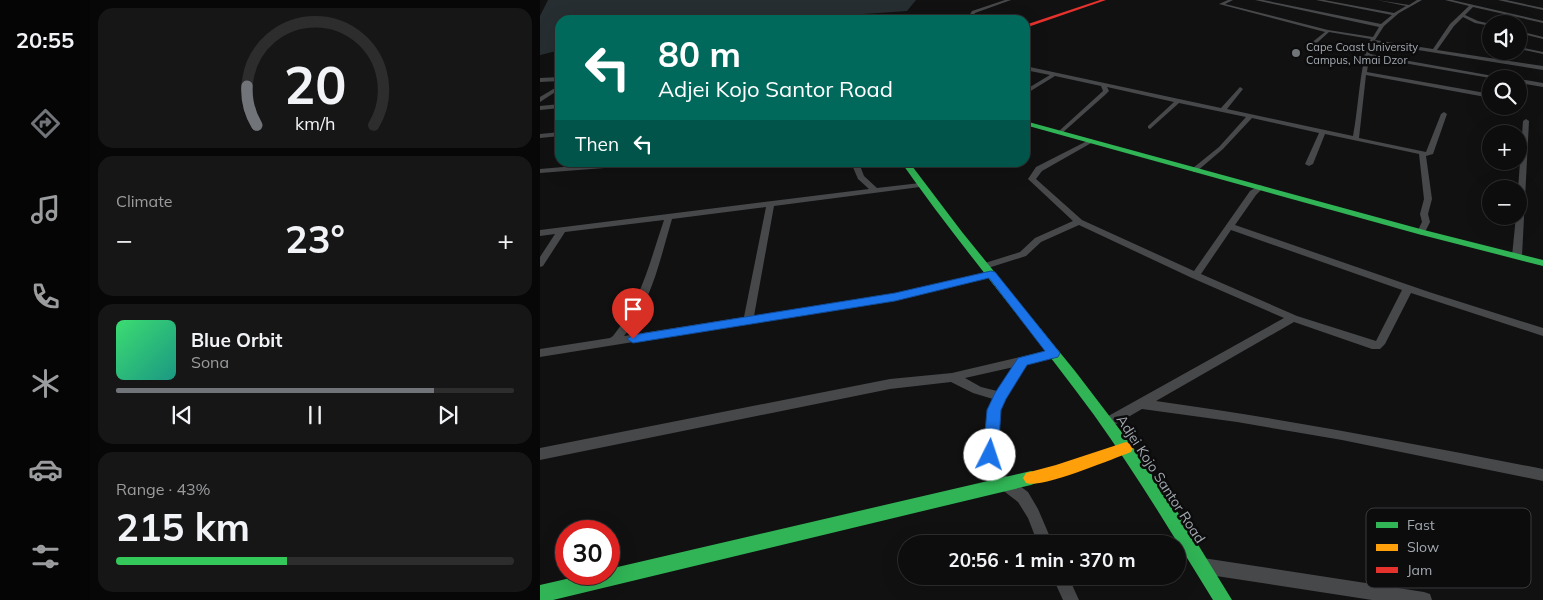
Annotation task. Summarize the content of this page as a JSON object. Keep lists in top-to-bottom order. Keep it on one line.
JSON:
{"streets":{"street":["Adjei Kojo Santor Road"]},"places":["Cape Coast University Campus, Nmai Dzor"],"legend":["Fast","Slow","Jam"],"page":{"tabs":"20:55","map_buttons":["+","−"],"turn":["80 m","Adjei Kojo Santor Road"],"then":"Then","tile":["Climate",["Range · 43%","215 km"]],"heat":["−","23°","+"],"song":["Blue Orbit","Sona"],"limit":"30","trip":"20:56 · 1 min · 370 m","gauge":["20","km/h"]}}
